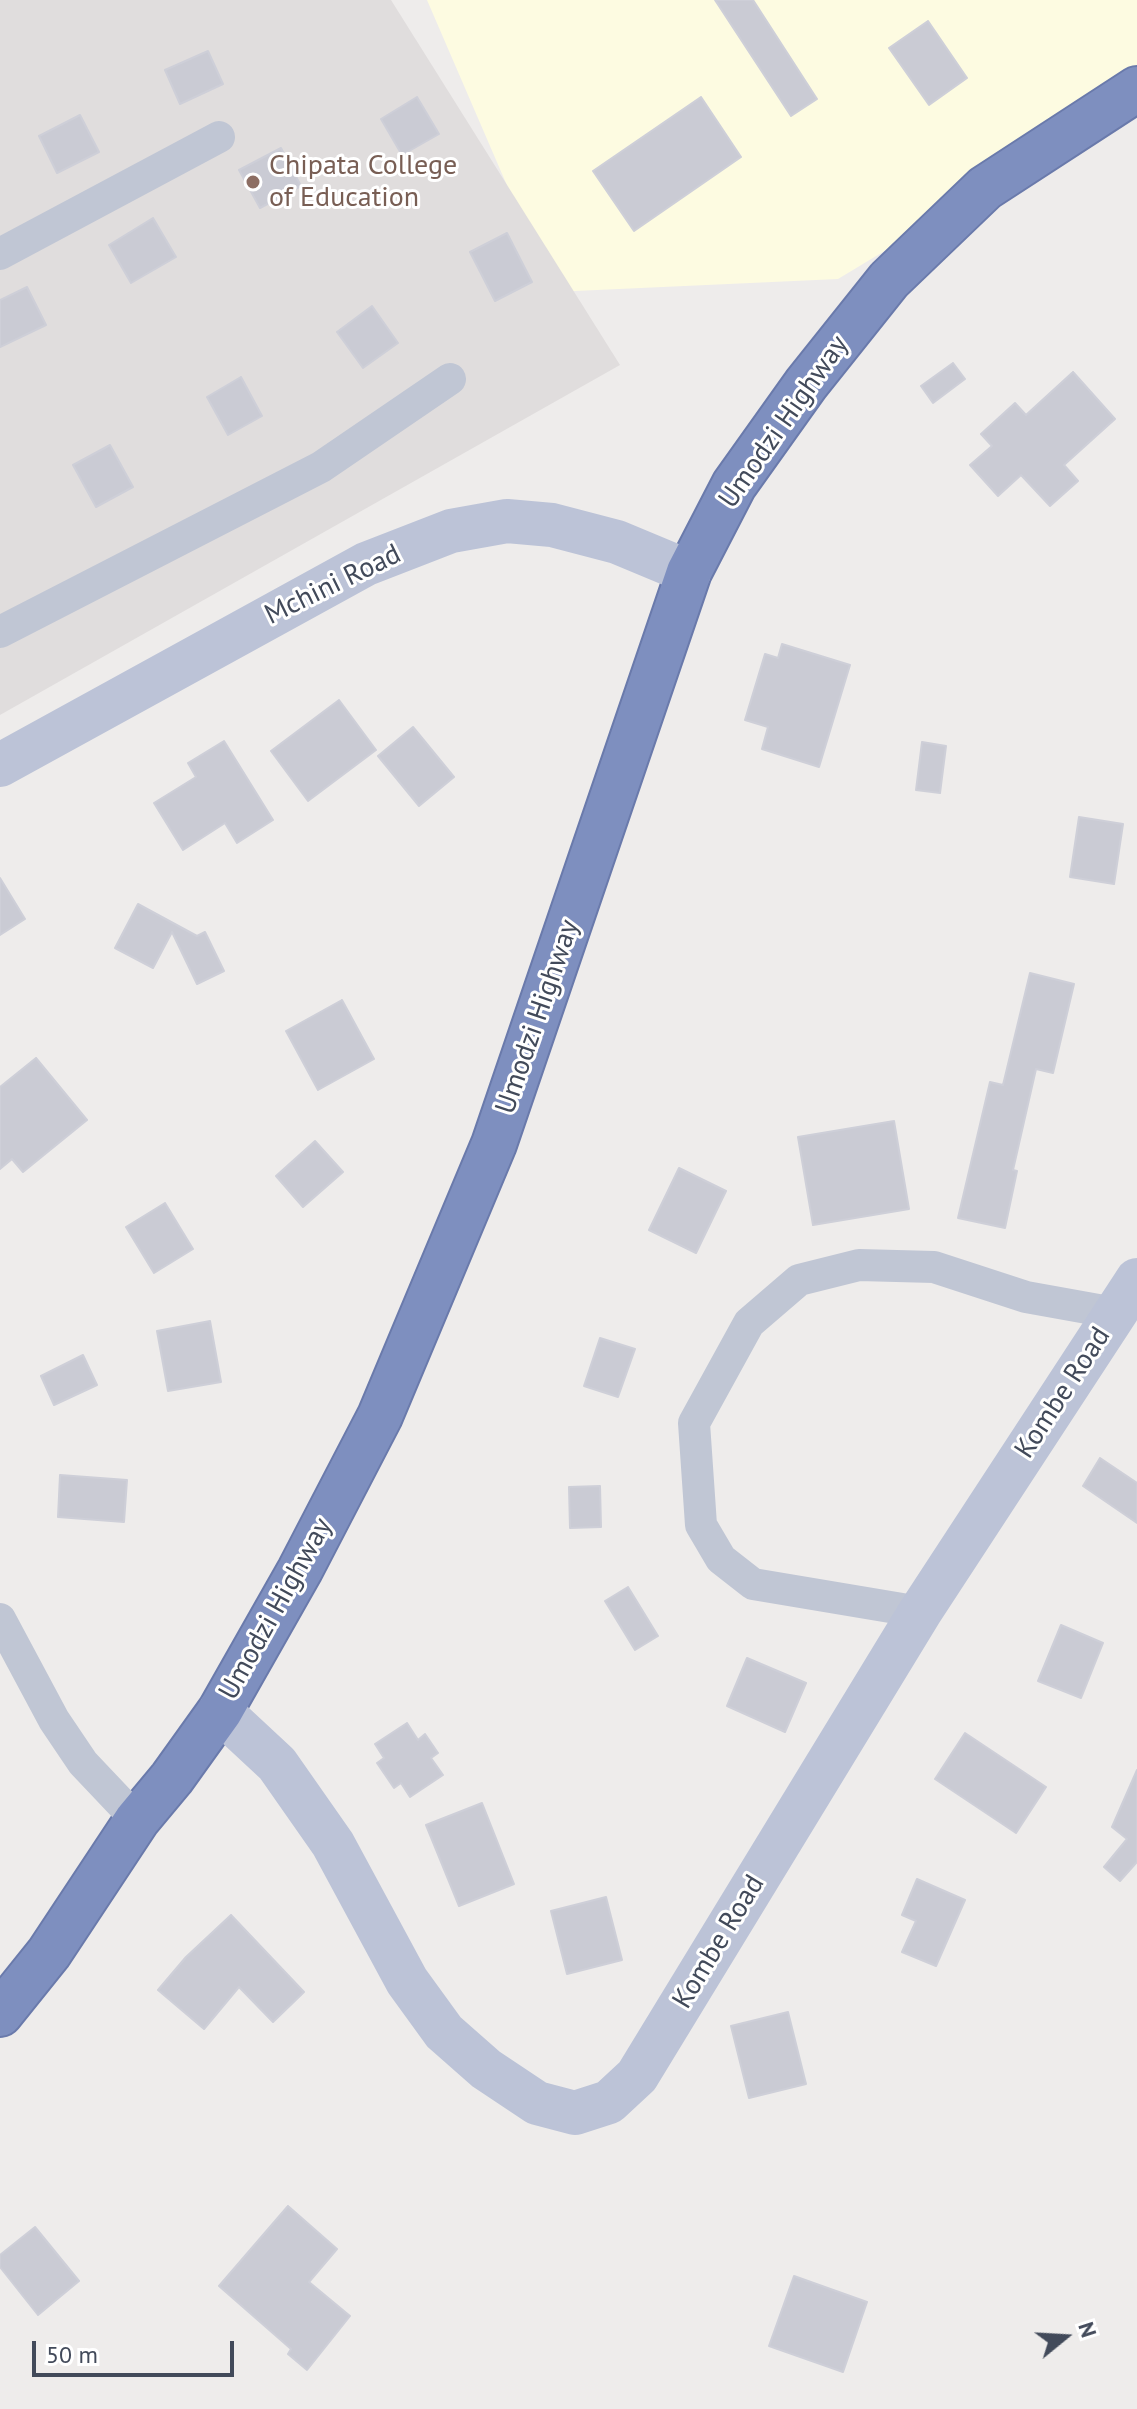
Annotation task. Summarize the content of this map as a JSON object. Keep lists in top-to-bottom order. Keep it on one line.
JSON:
{"streets":{"highway":["Umodzi Highway"],"street":["Mchini Road","Kombe Road"]},"crossings":[["Umodzi Highway","Mchini Road"],["Umodzi Highway","Kombe Road"]],"places":["Chipata College of Education"],"scale_bar":"50 m","north":"right"}
